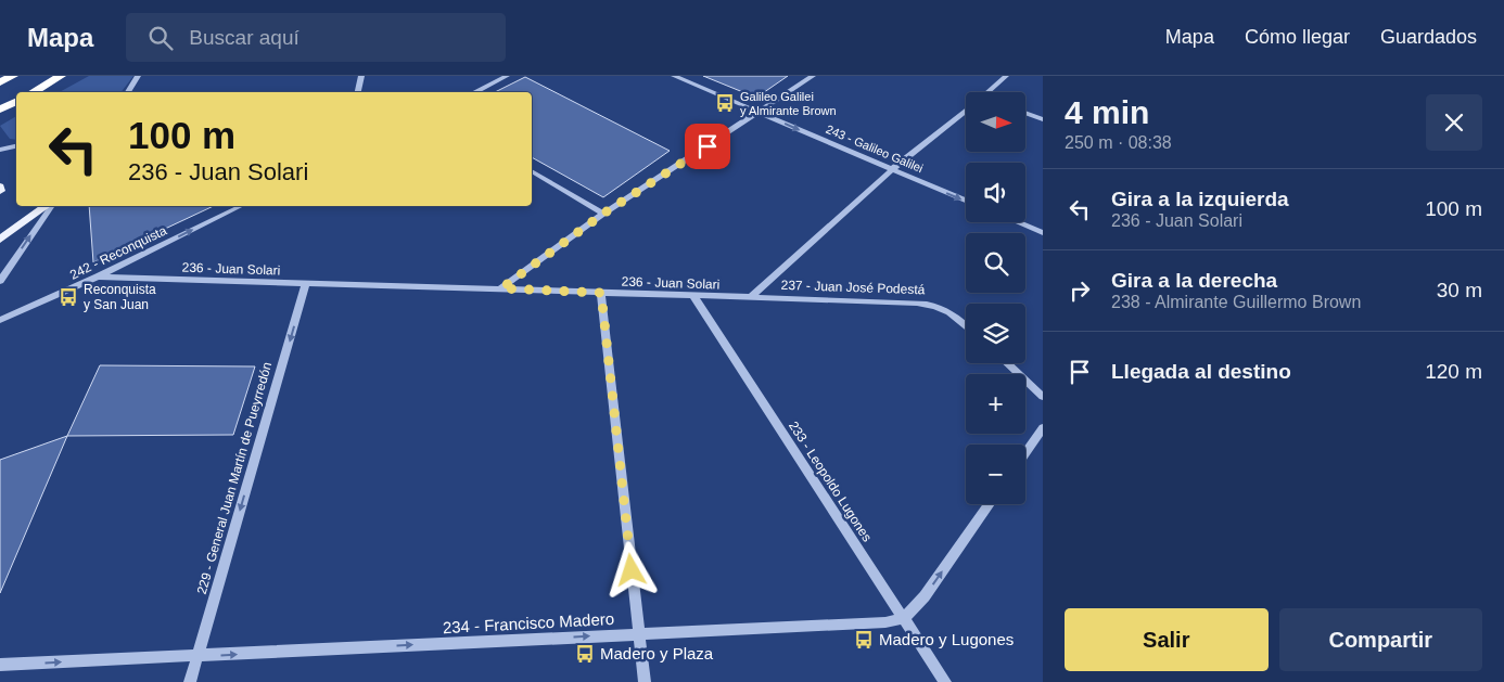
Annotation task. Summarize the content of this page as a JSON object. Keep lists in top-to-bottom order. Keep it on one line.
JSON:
{"streets":{"street":["243 - Galileo Galilei","242 - Reconquista","236 - Juan Solari","237 - Juan José Podestá","229 - General Juan Martín de Pueyrredón","233 - Leopoldo Lugones","234 - Francisco Madero"]},"crossings":[["242 - Reconquista","236 - Juan Solari"],["236 - Juan Solari","237 - Juan José Podestá"],["236 - Juan Solari","229 - General Juan Martín de Pueyrredón"],["236 - Juan Solari","233 - Leopoldo Lugones"],["229 - General Juan Martín de Pueyrredón","234 - Francisco Madero"],["233 - Leopoldo Lugones","234 - Francisco Madero"]],"one_way":["243 - Galileo Galilei","242 - Reconquista","229 - General Juan Martín de Pueyrredón","234 - Francisco Madero"],"places":{"bus stop":["Galileo Galilei y Almirante Brown","Reconquista y San Juan","Madero y Lugones","Madero y Plaza"]},"north":"right","page":{"header":"Mapa","search":"Buscar aquí","nav":["Mapa","Cómo llegar","Guardados"],"heading":["4 min","250 m · 08:38"],"map_buttons":["+","−"],"turn":["100 m","236 - Juan Solari"],"list":[{"name":"Gira a la izquierda","note":"236 - Juan Solari","value":"100 m"},{"name":"Gira a la derecha","note":"238 - Almirante Guillermo Brown","value":"30 m"},{"name":"Llegada al destino","value":"120 m"}],"buttons":["Salir","Compartir"]}}
